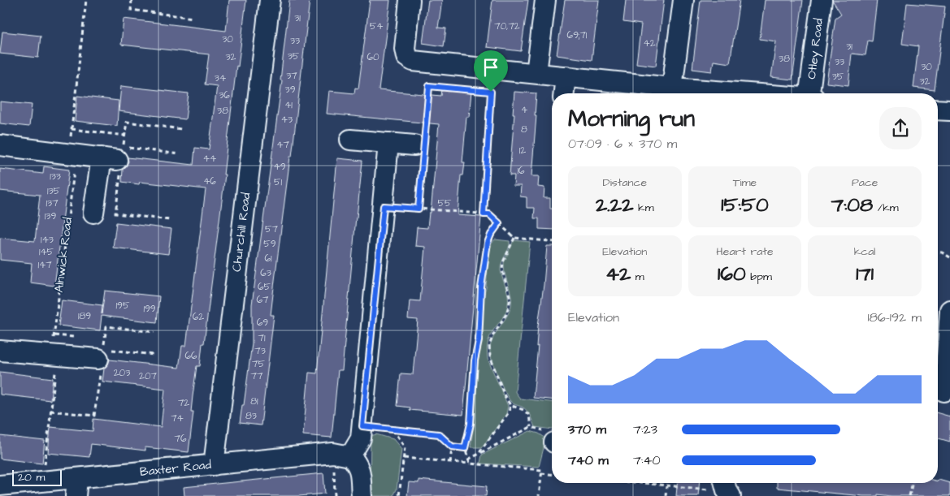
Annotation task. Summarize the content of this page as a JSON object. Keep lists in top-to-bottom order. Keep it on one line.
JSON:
{"streets":{"street":["Otley Road","Churchill Road","Baxter Road"],"path":["Alnwick Road"]},"crossings":[["Churchill Road","Baxter Road"],["Alnwick Road","Baxter Road"]],"house_numbers":["31","54","70,72","69;71","30","33","42","31","35","32","60","38","33","30","37","35","34","32","39","36","41","4","38","43","8","47","12","44","49","16","133","46","51","135","137","55","139","57","143","59","145","61","147","63","65","67","195","199","189","62","69","71","73","66","75","203","207","77","81","72","83","74","76"],"scale_bar":"20 m","page":{"heading":["Morning run","07:09 · 6 × 370 m"],"stats":[["Distance","2.22 km"],["Time","15:50"],["Pace","7:08 /km"],["Elevation","42 m"],["Heart rate","160 bpm"],["kcal","171"]],"chart":["Elevation","186–192 m"],"list":[{"name":"370 m","note":"7:23"},{"name":"740 m","note":"7:40"}],"scale":"20 m"}}
